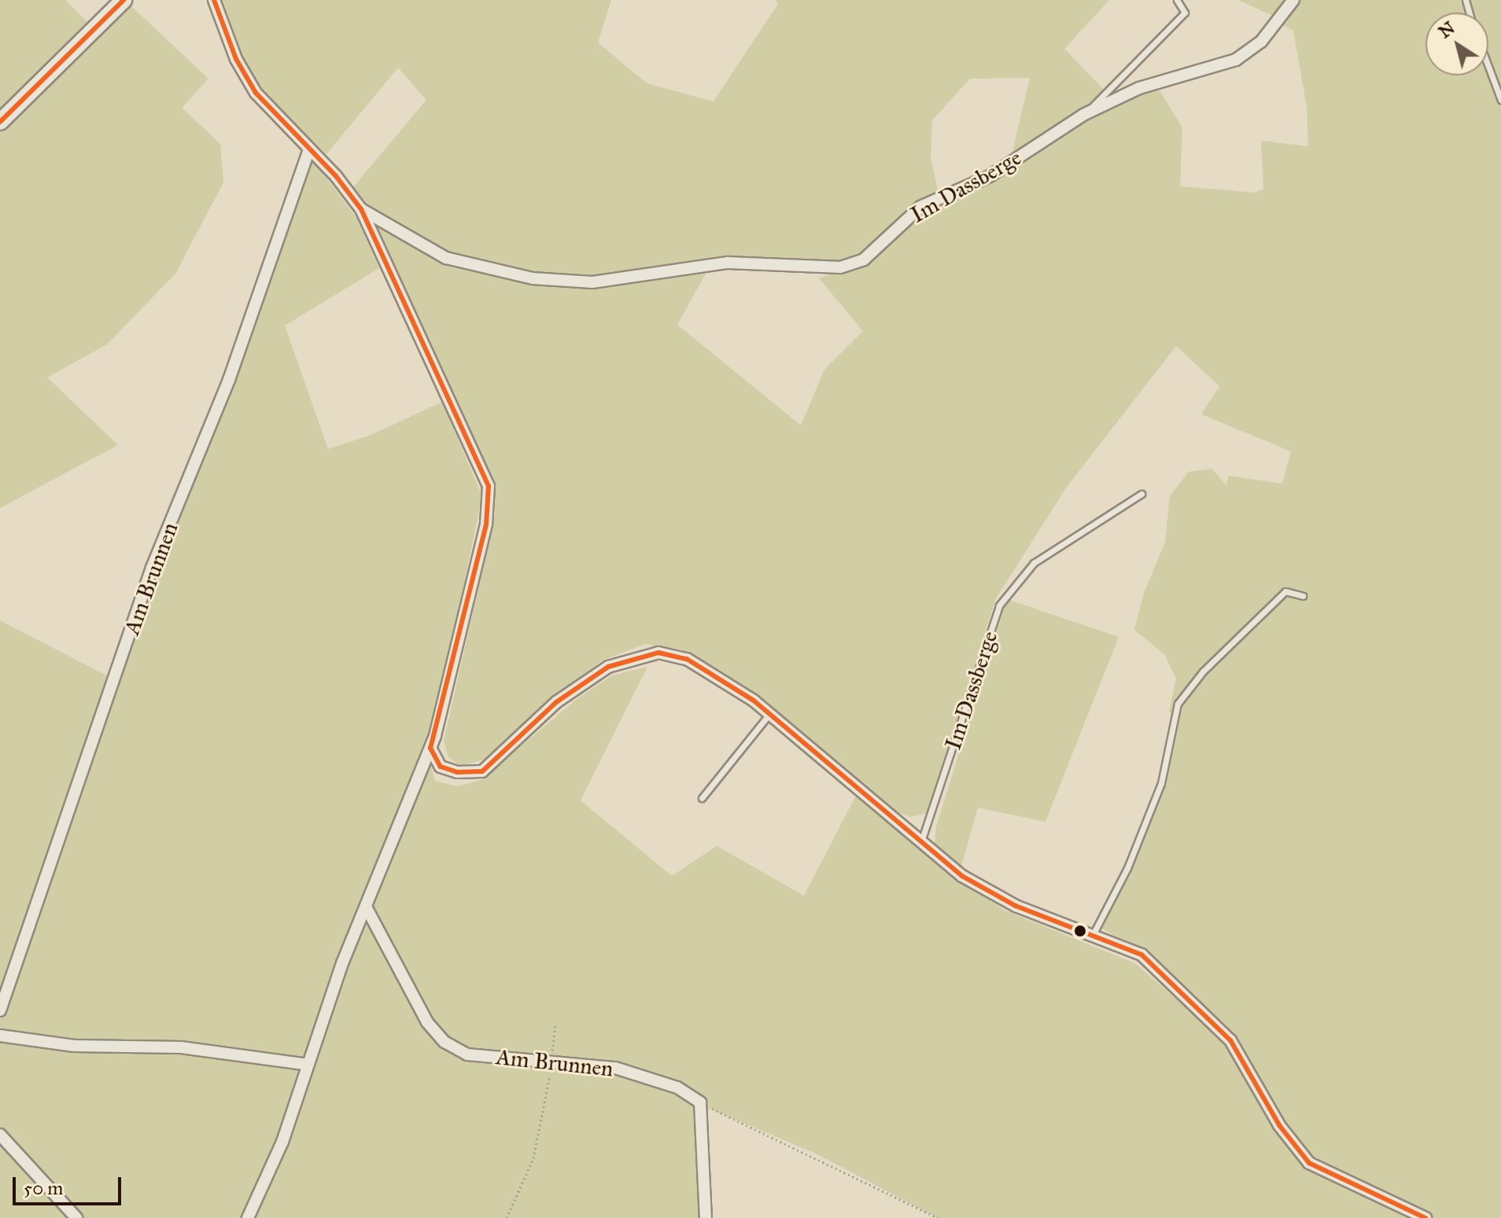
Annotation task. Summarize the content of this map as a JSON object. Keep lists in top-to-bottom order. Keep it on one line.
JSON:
{"streets":{"street":["Im Dassberge","Am Brunnen"]},"scale_bar":"50 m","north":"top left"}
